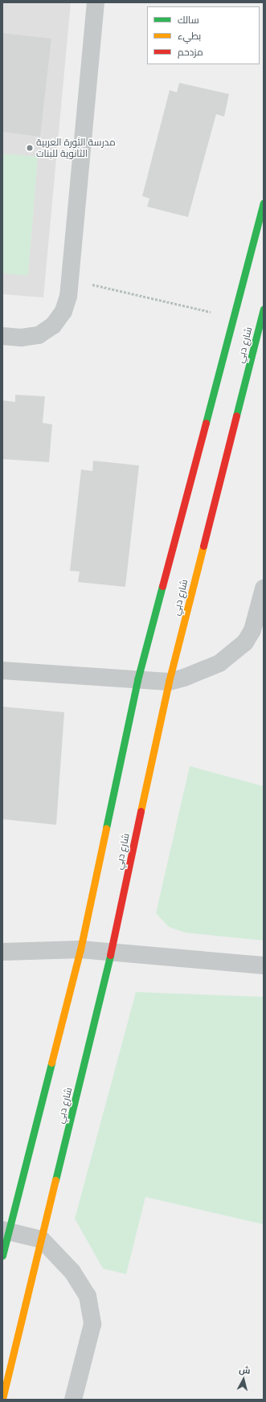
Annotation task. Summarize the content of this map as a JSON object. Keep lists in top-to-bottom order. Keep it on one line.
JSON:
{"streets":{"street":["شارع دبي"]},"places":["مدرسة الثورة العربية الثانوية للبنات"],"legend":["سالك","بطيء","مزدحم"],"north":"top"}
